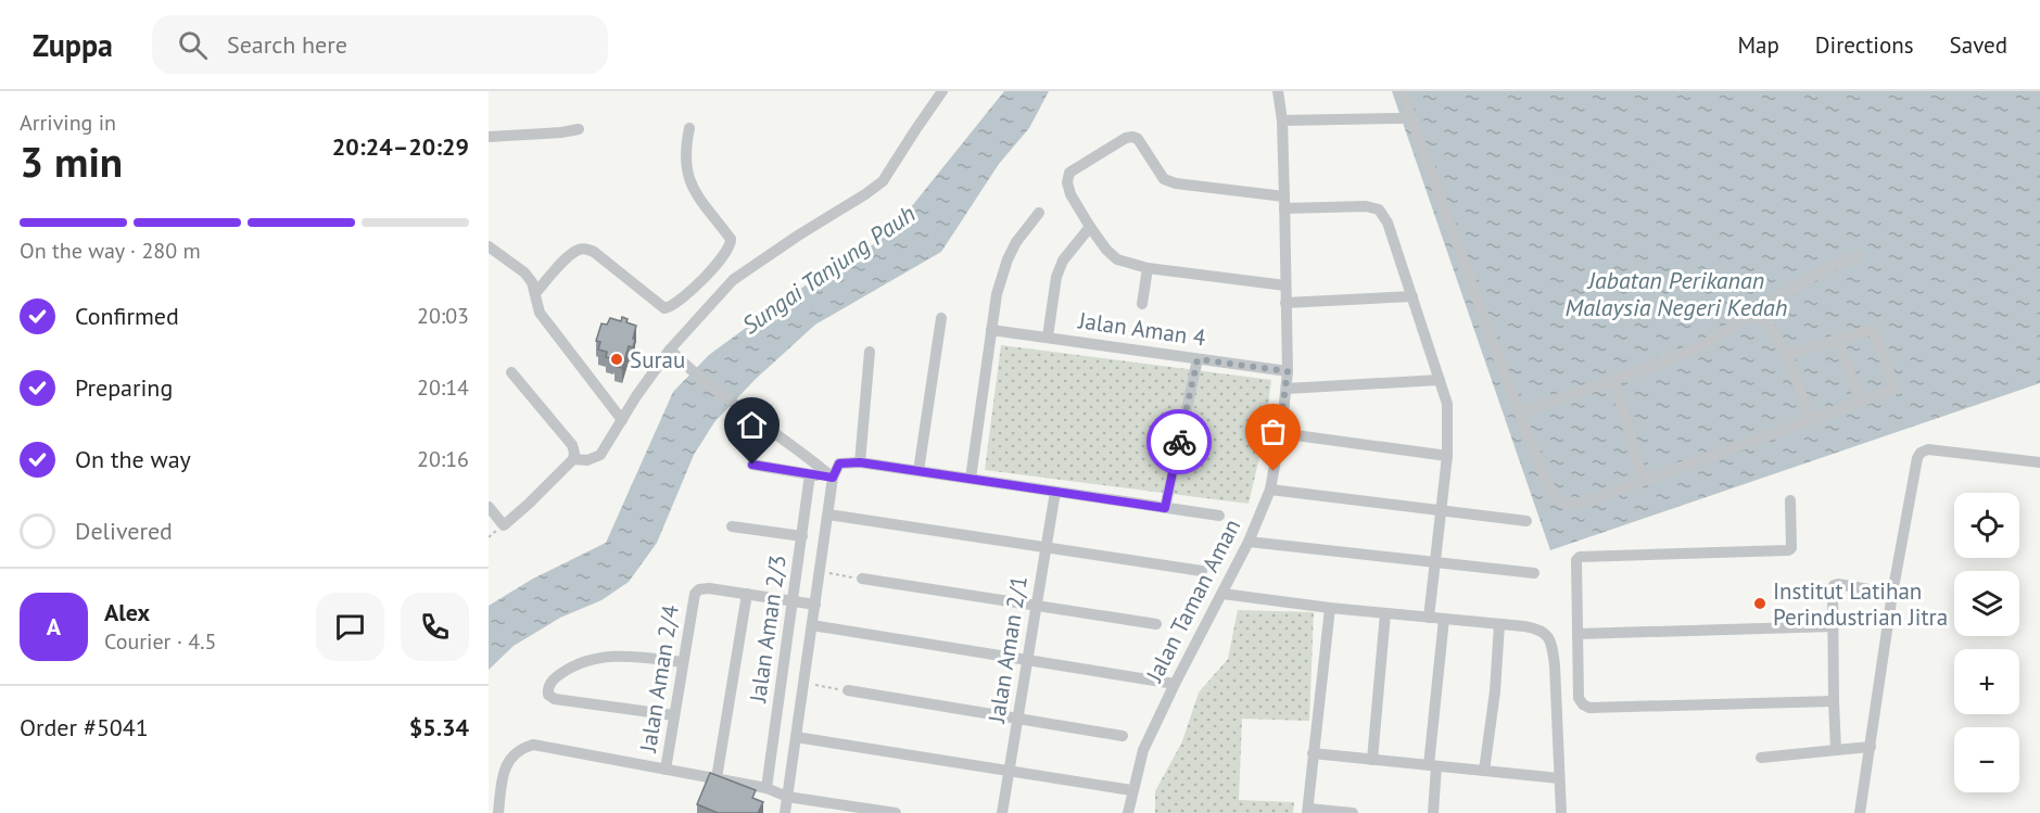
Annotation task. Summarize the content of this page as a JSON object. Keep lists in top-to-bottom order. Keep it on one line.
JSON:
{"streets":{"street":["Jalan Aman 4","Jalan Taman Aman","Jalan Aman 2/3","Jalan Aman 2/1","Jalan Aman 2/4"]},"crossings":[["Jalan Aman 4","Jalan Taman Aman"]],"water":["Sungai Tanjung Pauh","Jabatan Perikanan Malaysia Negeri Kedah"],"places":["Surau","Institut Latihan Perindustrian Jitra"],"page":{"header":"Zuppa","search":"Search here","nav":["Map","Directions","Saved"],"heading":["3 min","Arriving in","20:24–20:29"],"panel":["Alex","Courier · 4.5","Order #5041","$5.34"],"bar":"On the way · 280 m","list":[["Confirmed","20:03"],["Preparing","20:14"],["On the way","20:16"],"Delivered"],"map_buttons":["+","−"],"round":"A"}}
